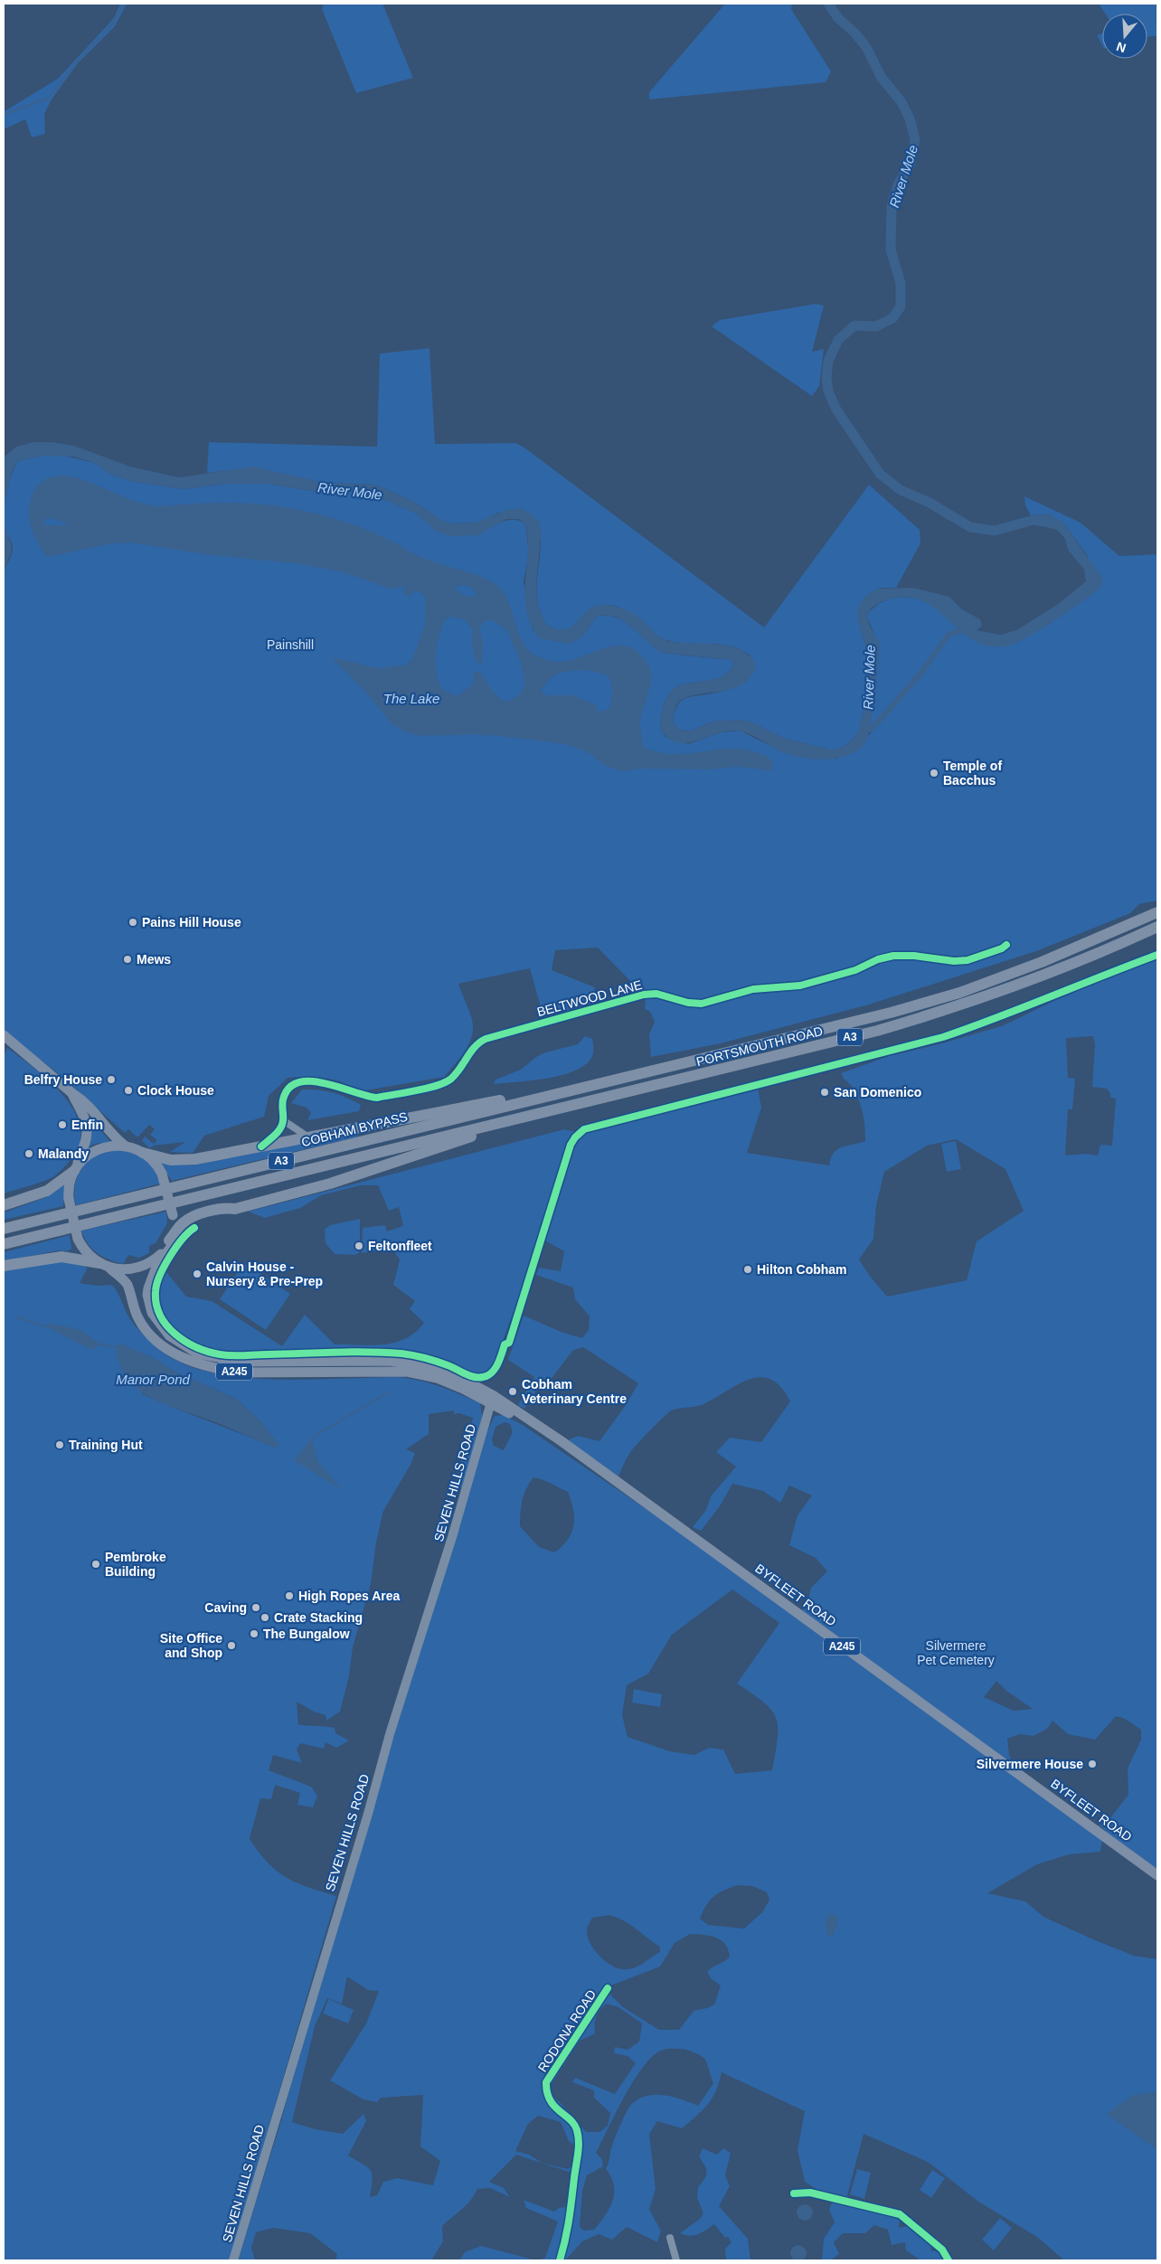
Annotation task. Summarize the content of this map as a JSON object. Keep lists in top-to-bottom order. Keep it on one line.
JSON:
{"streets":{"highway":["A3","PORTSMOUTH ROAD","COBHAM BYPASS"],"main road":["A245","SEVEN HILLS ROAD","BYFLEET ROAD"],"street":["BELTWOOD LANE","RODONA ROAD"]},"crossings":[["A3","PORTSMOUTH ROAD"],["PORTSMOUTH ROAD","COBHAM BYPASS"],["A245","BYFLEET ROAD"],["SEVEN HILLS ROAD","BYFLEET ROAD"]],"water":["River Mole","The Lake","Manor Pond"],"parks":["Painshill","Silvermere Pet Cemetery"],"places":["Temple of Bacchus","Pains Hill House","Mews","Belfry House","Clock House","San Domenico","Enfin","Malandy","Feltonfleet","Hilton Cobham","Calvin House - Nursery & Pre-Prep","Cobham Veterinary Centre","Training Hut","Pembroke Building","High Ropes Area","Caving","Crate Stacking","The Bungalow","Site Office and Shop","Silvermere House"],"north":"bottom"}
